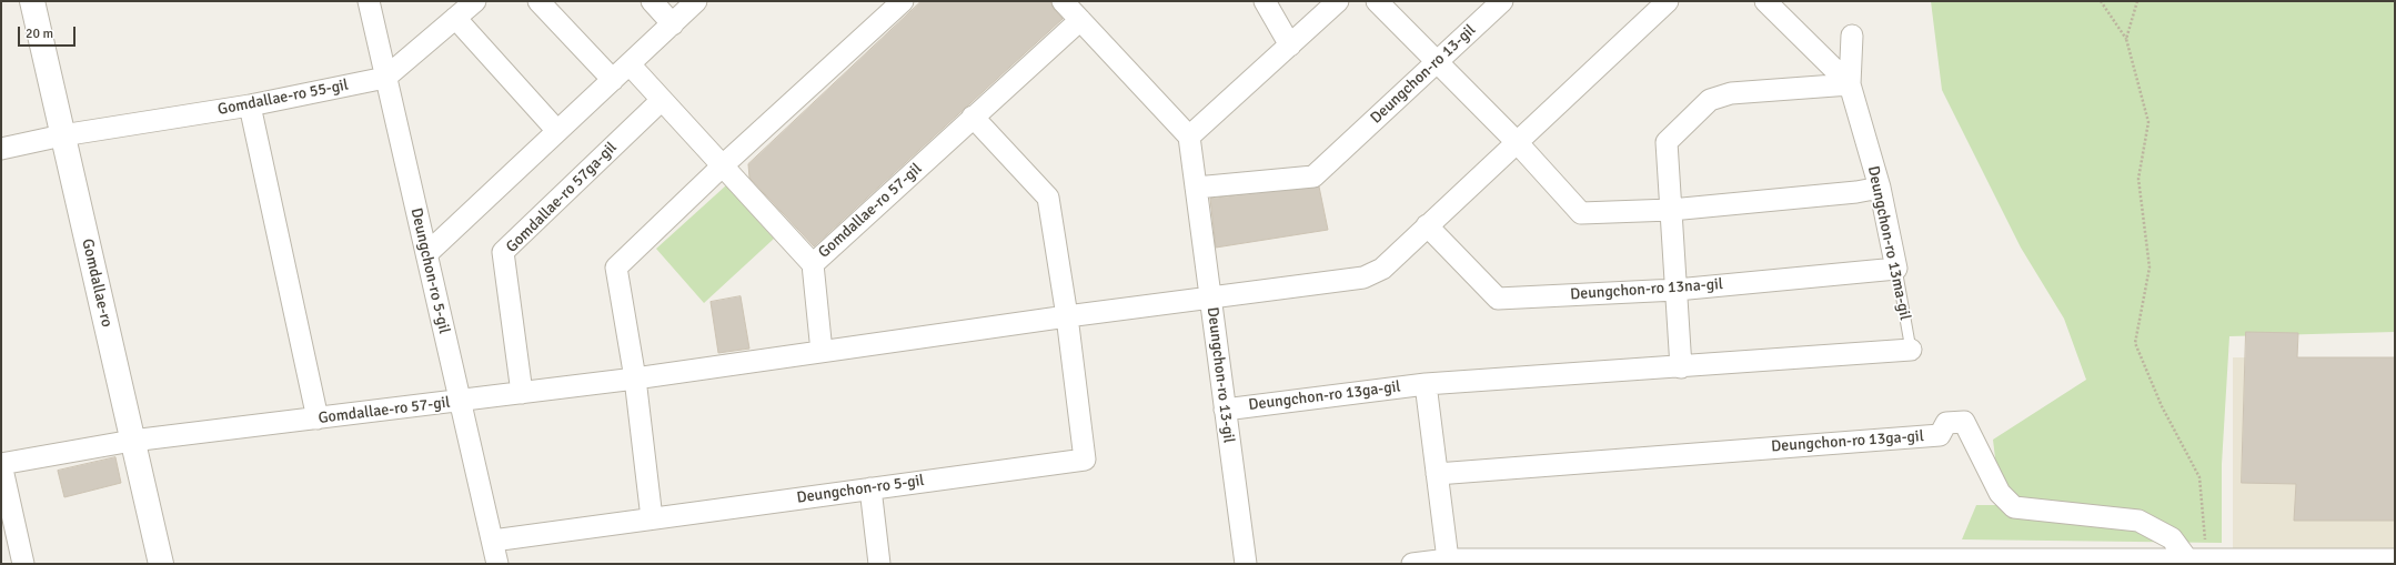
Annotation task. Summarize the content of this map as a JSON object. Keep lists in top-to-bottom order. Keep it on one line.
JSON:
{"streets":{"street":["Deungchon-ro 13-gil","Gomdallae-ro 55-gil","Gomdallae-ro 57ga-gil","Gomdallae-ro 57-gil","Deungchon-ro 13ma-gil","Deungchon-ro 5-gil","Gomdallae-ro","Deungchon-ro 13na-gil","Deungchon-ro 13ga-gil"]},"crossings":[["Deungchon-ro 13-gil","Gomdallae-ro 57-gil"],["Deungchon-ro 13-gil","Deungchon-ro 13ga-gil"],["Gomdallae-ro 55-gil","Deungchon-ro 5-gil"],["Gomdallae-ro 55-gil","Gomdallae-ro"],["Gomdallae-ro 57ga-gil","Gomdallae-ro 57-gil"],["Gomdallae-ro 57-gil","Deungchon-ro 5-gil"],["Gomdallae-ro 57-gil","Gomdallae-ro"],["Deungchon-ro 13ma-gil","Deungchon-ro 13na-gil"],["Deungchon-ro 13ma-gil","Deungchon-ro 13ga-gil"]],"scale_bar":"20 m"}
